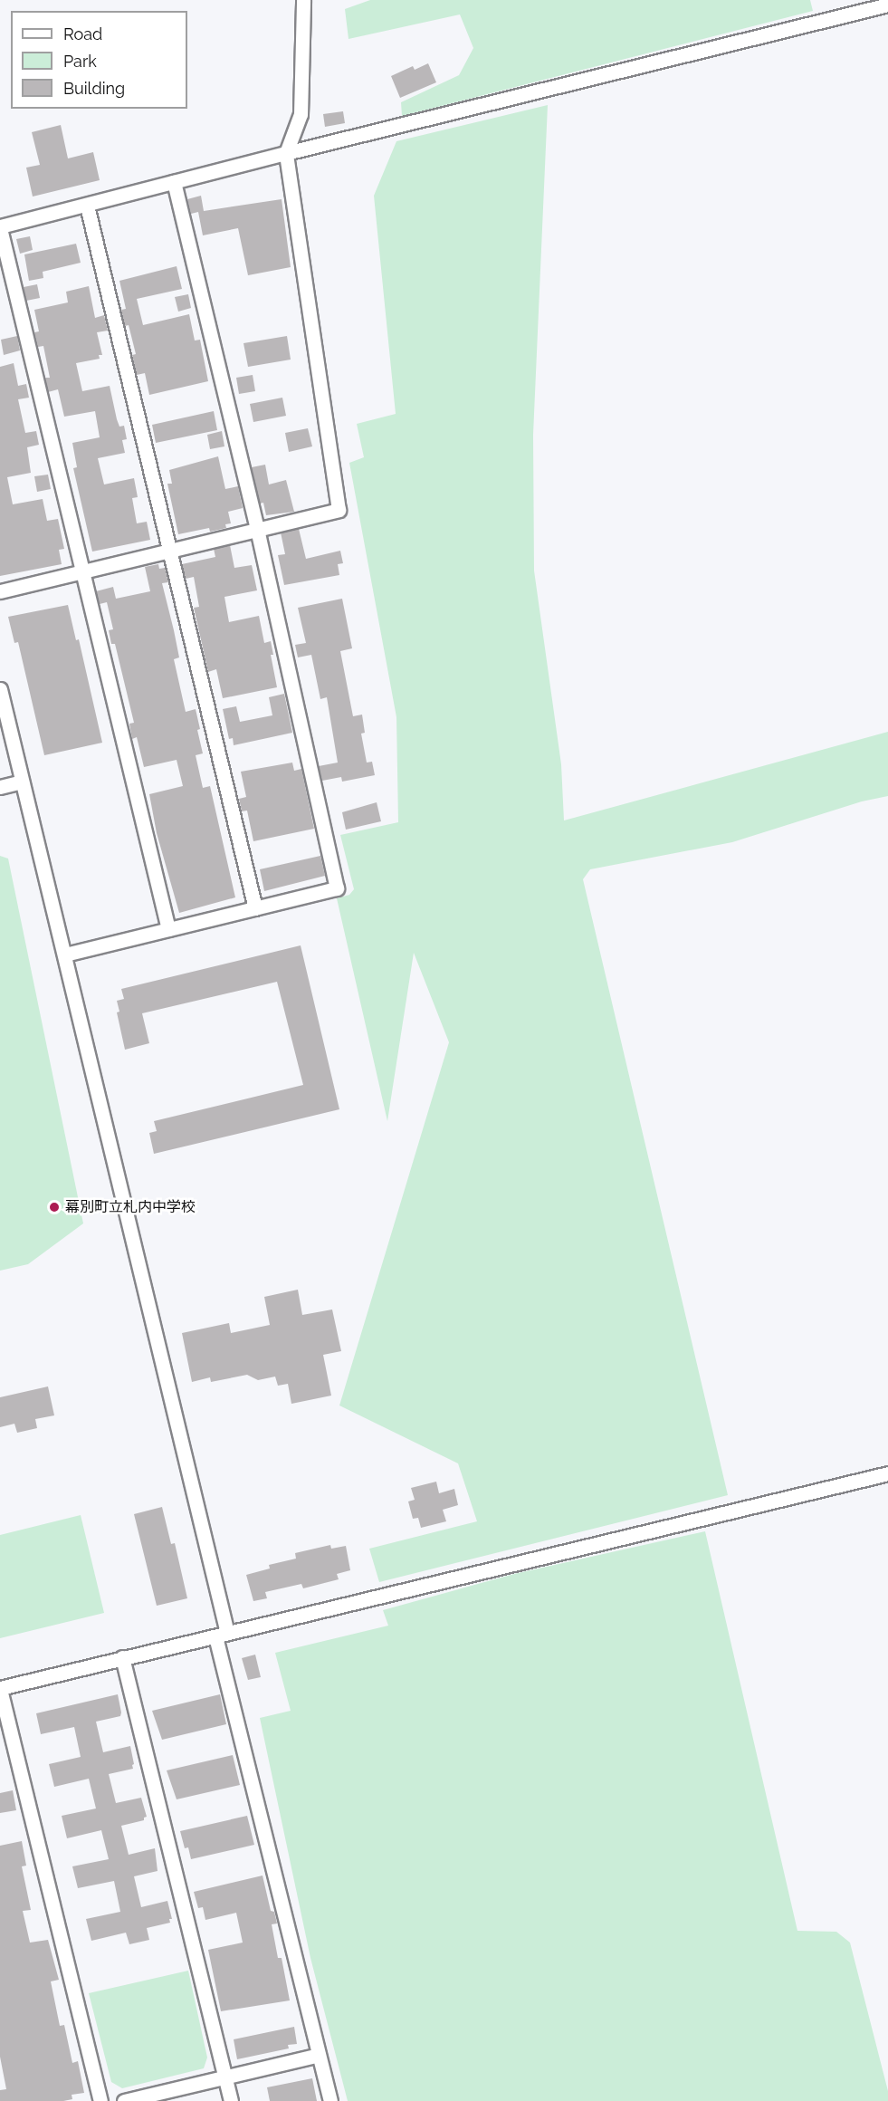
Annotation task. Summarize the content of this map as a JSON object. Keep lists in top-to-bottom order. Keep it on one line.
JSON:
{"places":["幕別町立札内中学校"],"legend":["Road","Park","Building"]}
